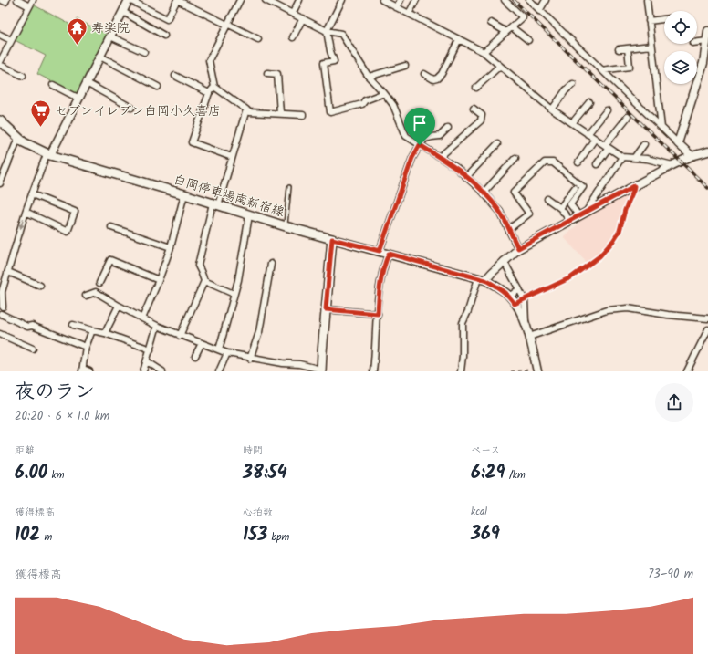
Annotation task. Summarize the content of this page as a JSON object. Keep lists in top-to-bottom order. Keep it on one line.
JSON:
{"streets":{"main road":["白岡停車場南新宿線"]},"places":{"temple":["寿楽院"],"supermarket":["セブンイレブン白岡小久喜店"]},"page":{"heading":["夜のラン","20:20 · 6 × 1.0 km"],"stats":[["距離","6.00 km"],["時間","38:54"],["ペース","6:29 /km"],["獲得標高","102 m"],["心拍数","153 bpm"],["kcal","369"]],"chart":["獲得標高","73–90 m"]}}
